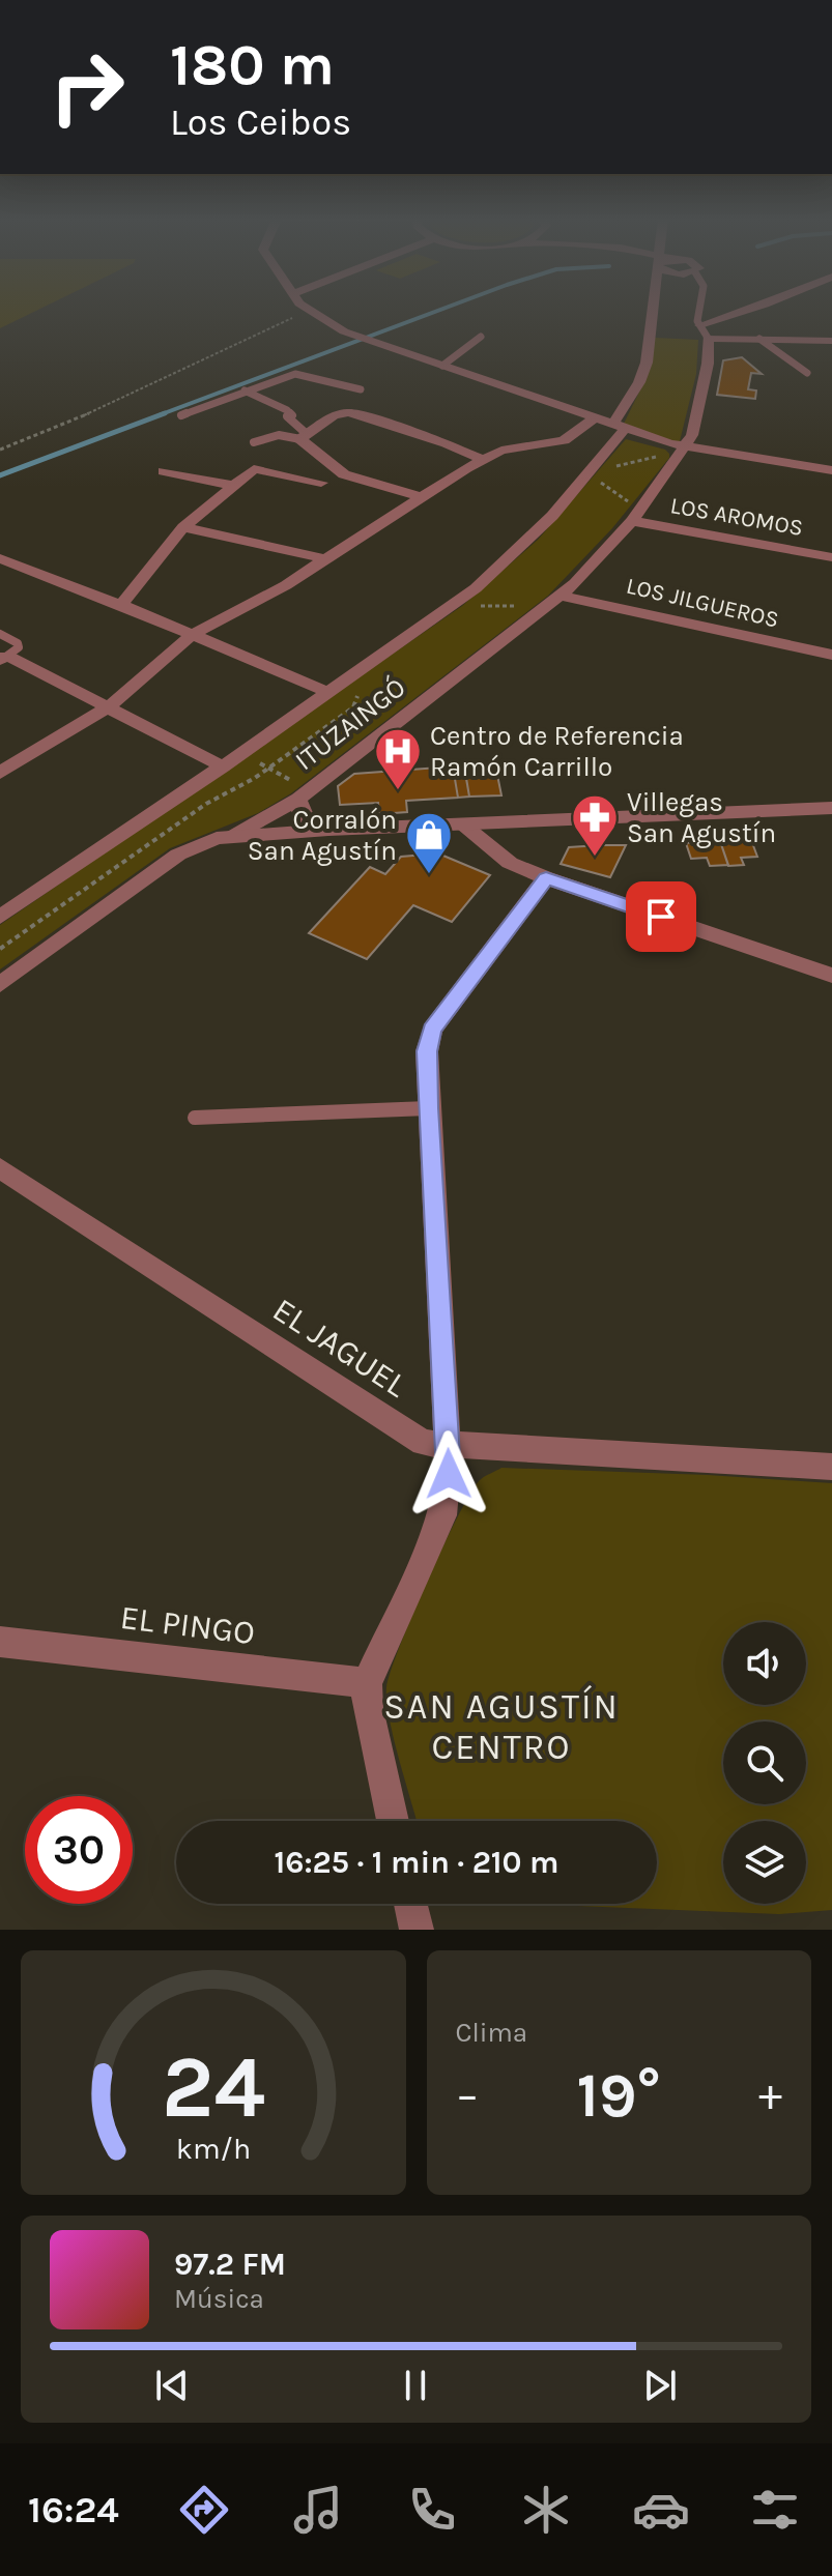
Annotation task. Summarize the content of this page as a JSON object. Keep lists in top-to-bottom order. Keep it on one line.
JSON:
{"streets":{"street":["LOS AROMOS","LOS JILGUEROS","ITUZAINGÓ","EL JAGUEL","EL PINGO"]},"crossings":[["LOS AROMOS","ITUZAINGÓ"],["LOS JILGUEROS","ITUZAINGÓ"]],"districts":["SAN AGUSTÍN CENTRO"],"places":{"hospital":["Centro de Referencia Ramón Carrillo"],"pharmacy":["Villegas San Agustín"],"shop":["Corralón San Agustín"]},"page":{"turn":["180 m","Los Ceibos"],"limit":"30","trip":"16:25 · 1 min · 210 m","tile":"Clima","heat":["−","19°","+"],"song":["97.2 FM","Música"],"tabs":"16:24","gauge":["24","km/h"]}}
